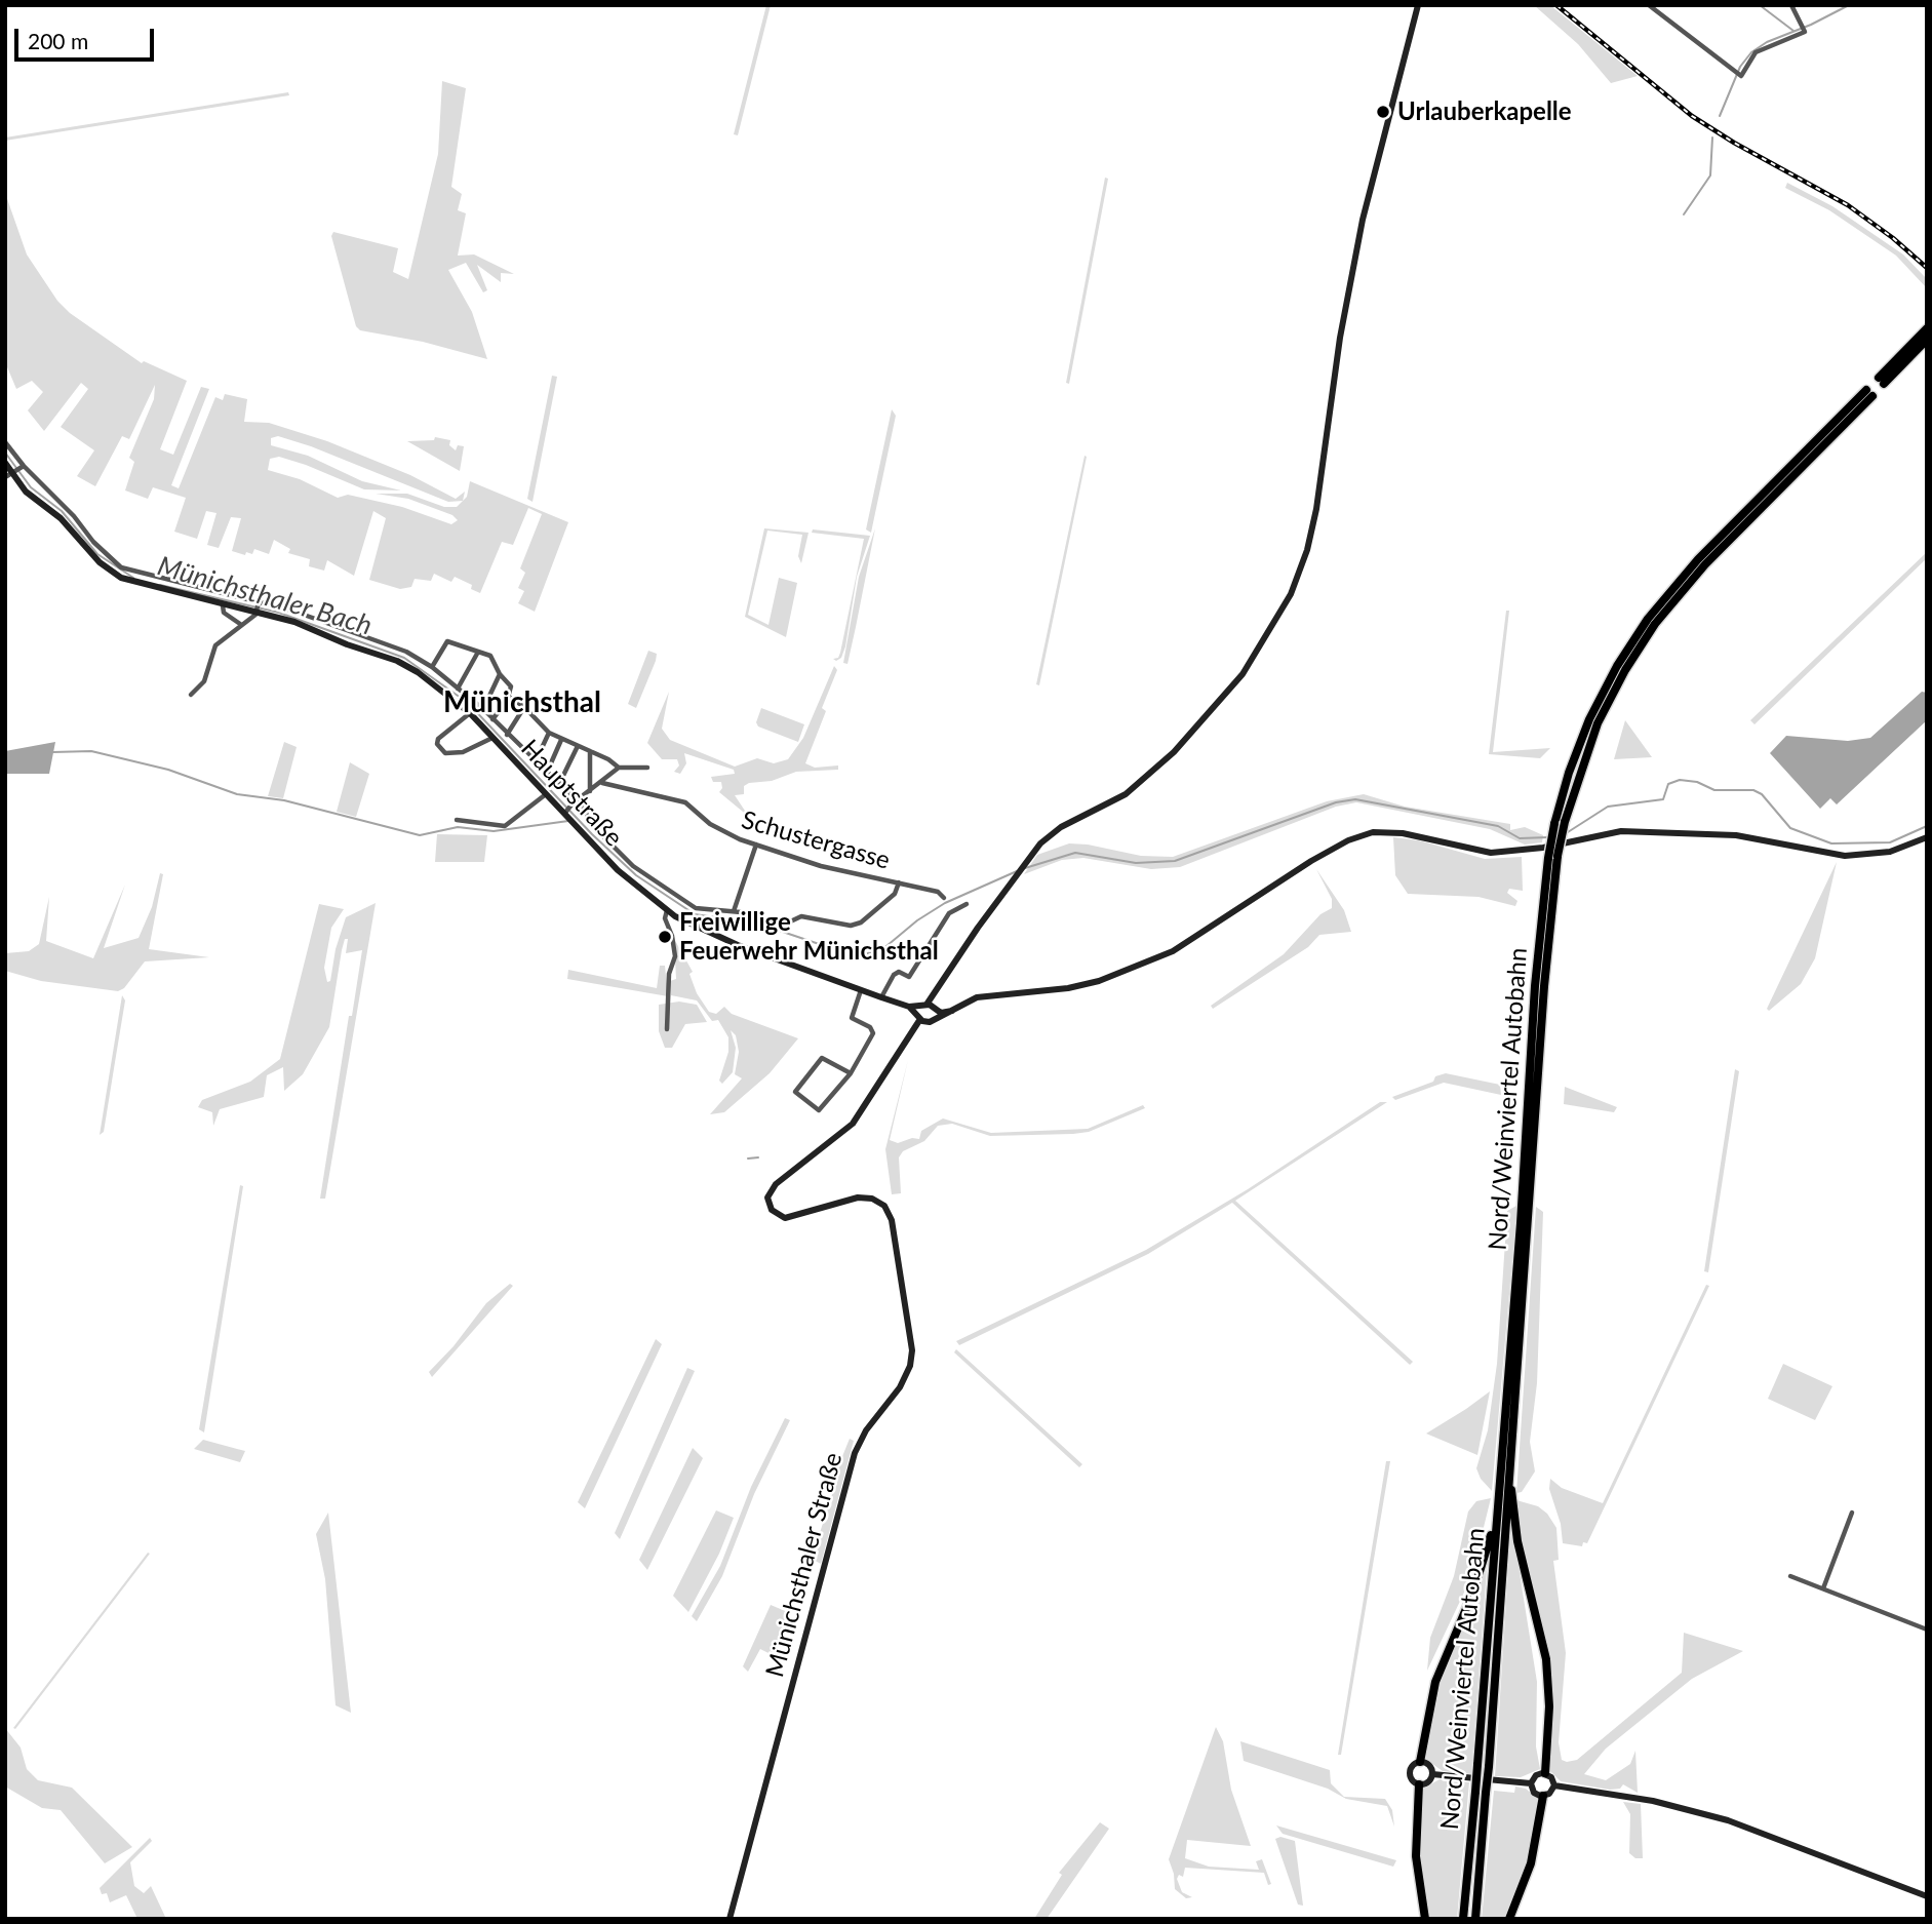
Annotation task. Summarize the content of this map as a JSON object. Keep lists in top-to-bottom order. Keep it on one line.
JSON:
{"streets":{"highway":["Nord/Weinviertel Autobahn"],"street":["Hauptstraße","Schustergasse","Münichsthaler Straße"]},"crossings":[["Hauptstraße","Schustergasse"],["Hauptstraße","Münichsthaler Straße"]],"districts":["Münichsthal"],"water":["Münichsthaler Bach"],"places":["Urlauberkapelle","Freiwillige Feuerwehr Münichsthal"],"scale_bar":"200 m"}
